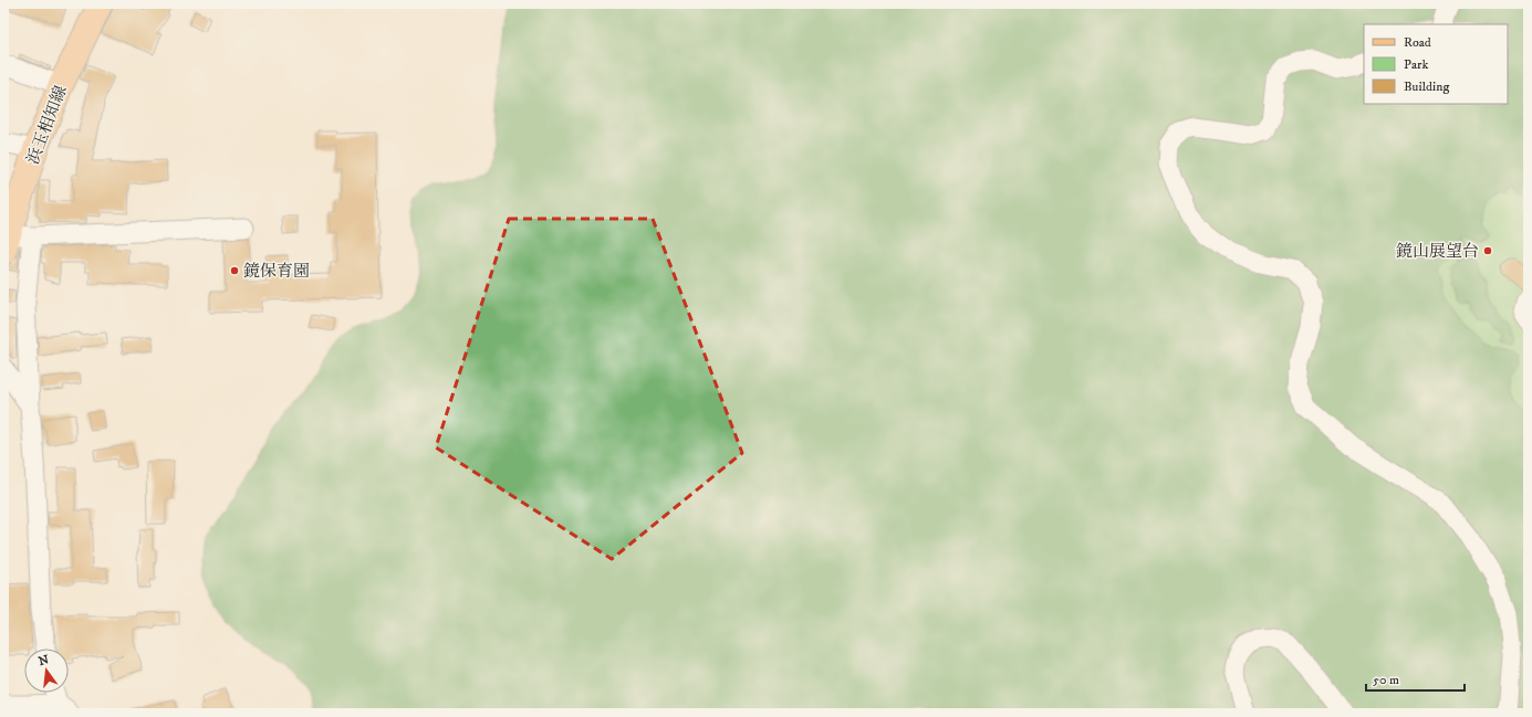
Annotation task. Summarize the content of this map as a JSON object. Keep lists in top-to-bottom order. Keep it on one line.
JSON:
{"streets":{"main road":["浜玉相知線"]},"places":["鏡山展望台","鏡保育園"],"legend":["Road","Park","Building"],"scale_bar":"50 m","north":"top"}
